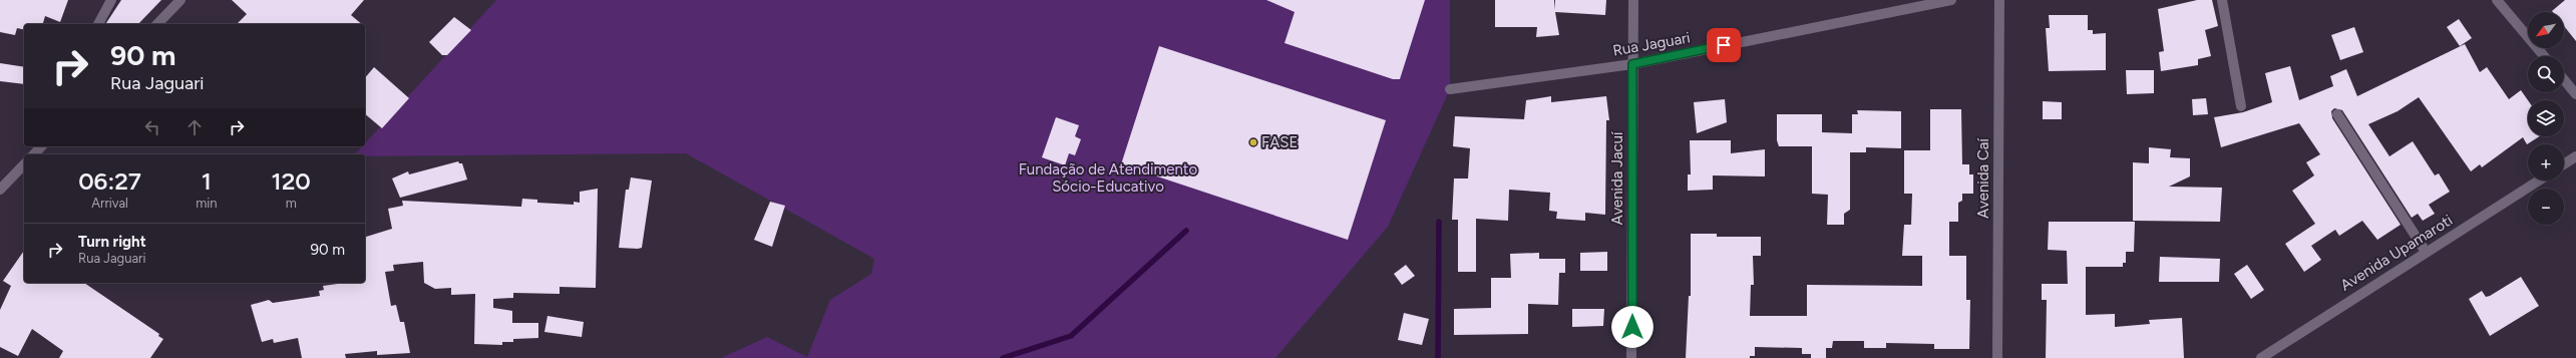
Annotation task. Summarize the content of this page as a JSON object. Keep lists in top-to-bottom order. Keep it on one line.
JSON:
{"streets":{"street":["Rua Jaguari","Avenida Jacuí","Avenida Caí","Avenida Upamaroti"]},"crossings":[["Rua Jaguari","Avenida Jacuí"]],"parks":["Fundação de Atendimento Sócio-Educativo"],"places":["FASE"],"north":"bottom left","page":{"map_buttons":["+","−"],"turn":["90 m","Rua Jaguari"],"eta":["06:27","Arrival","1","min","120","m"],"list":[{"name":"Turn right","note":"Rua Jaguari","value":"90 m"}]}}
